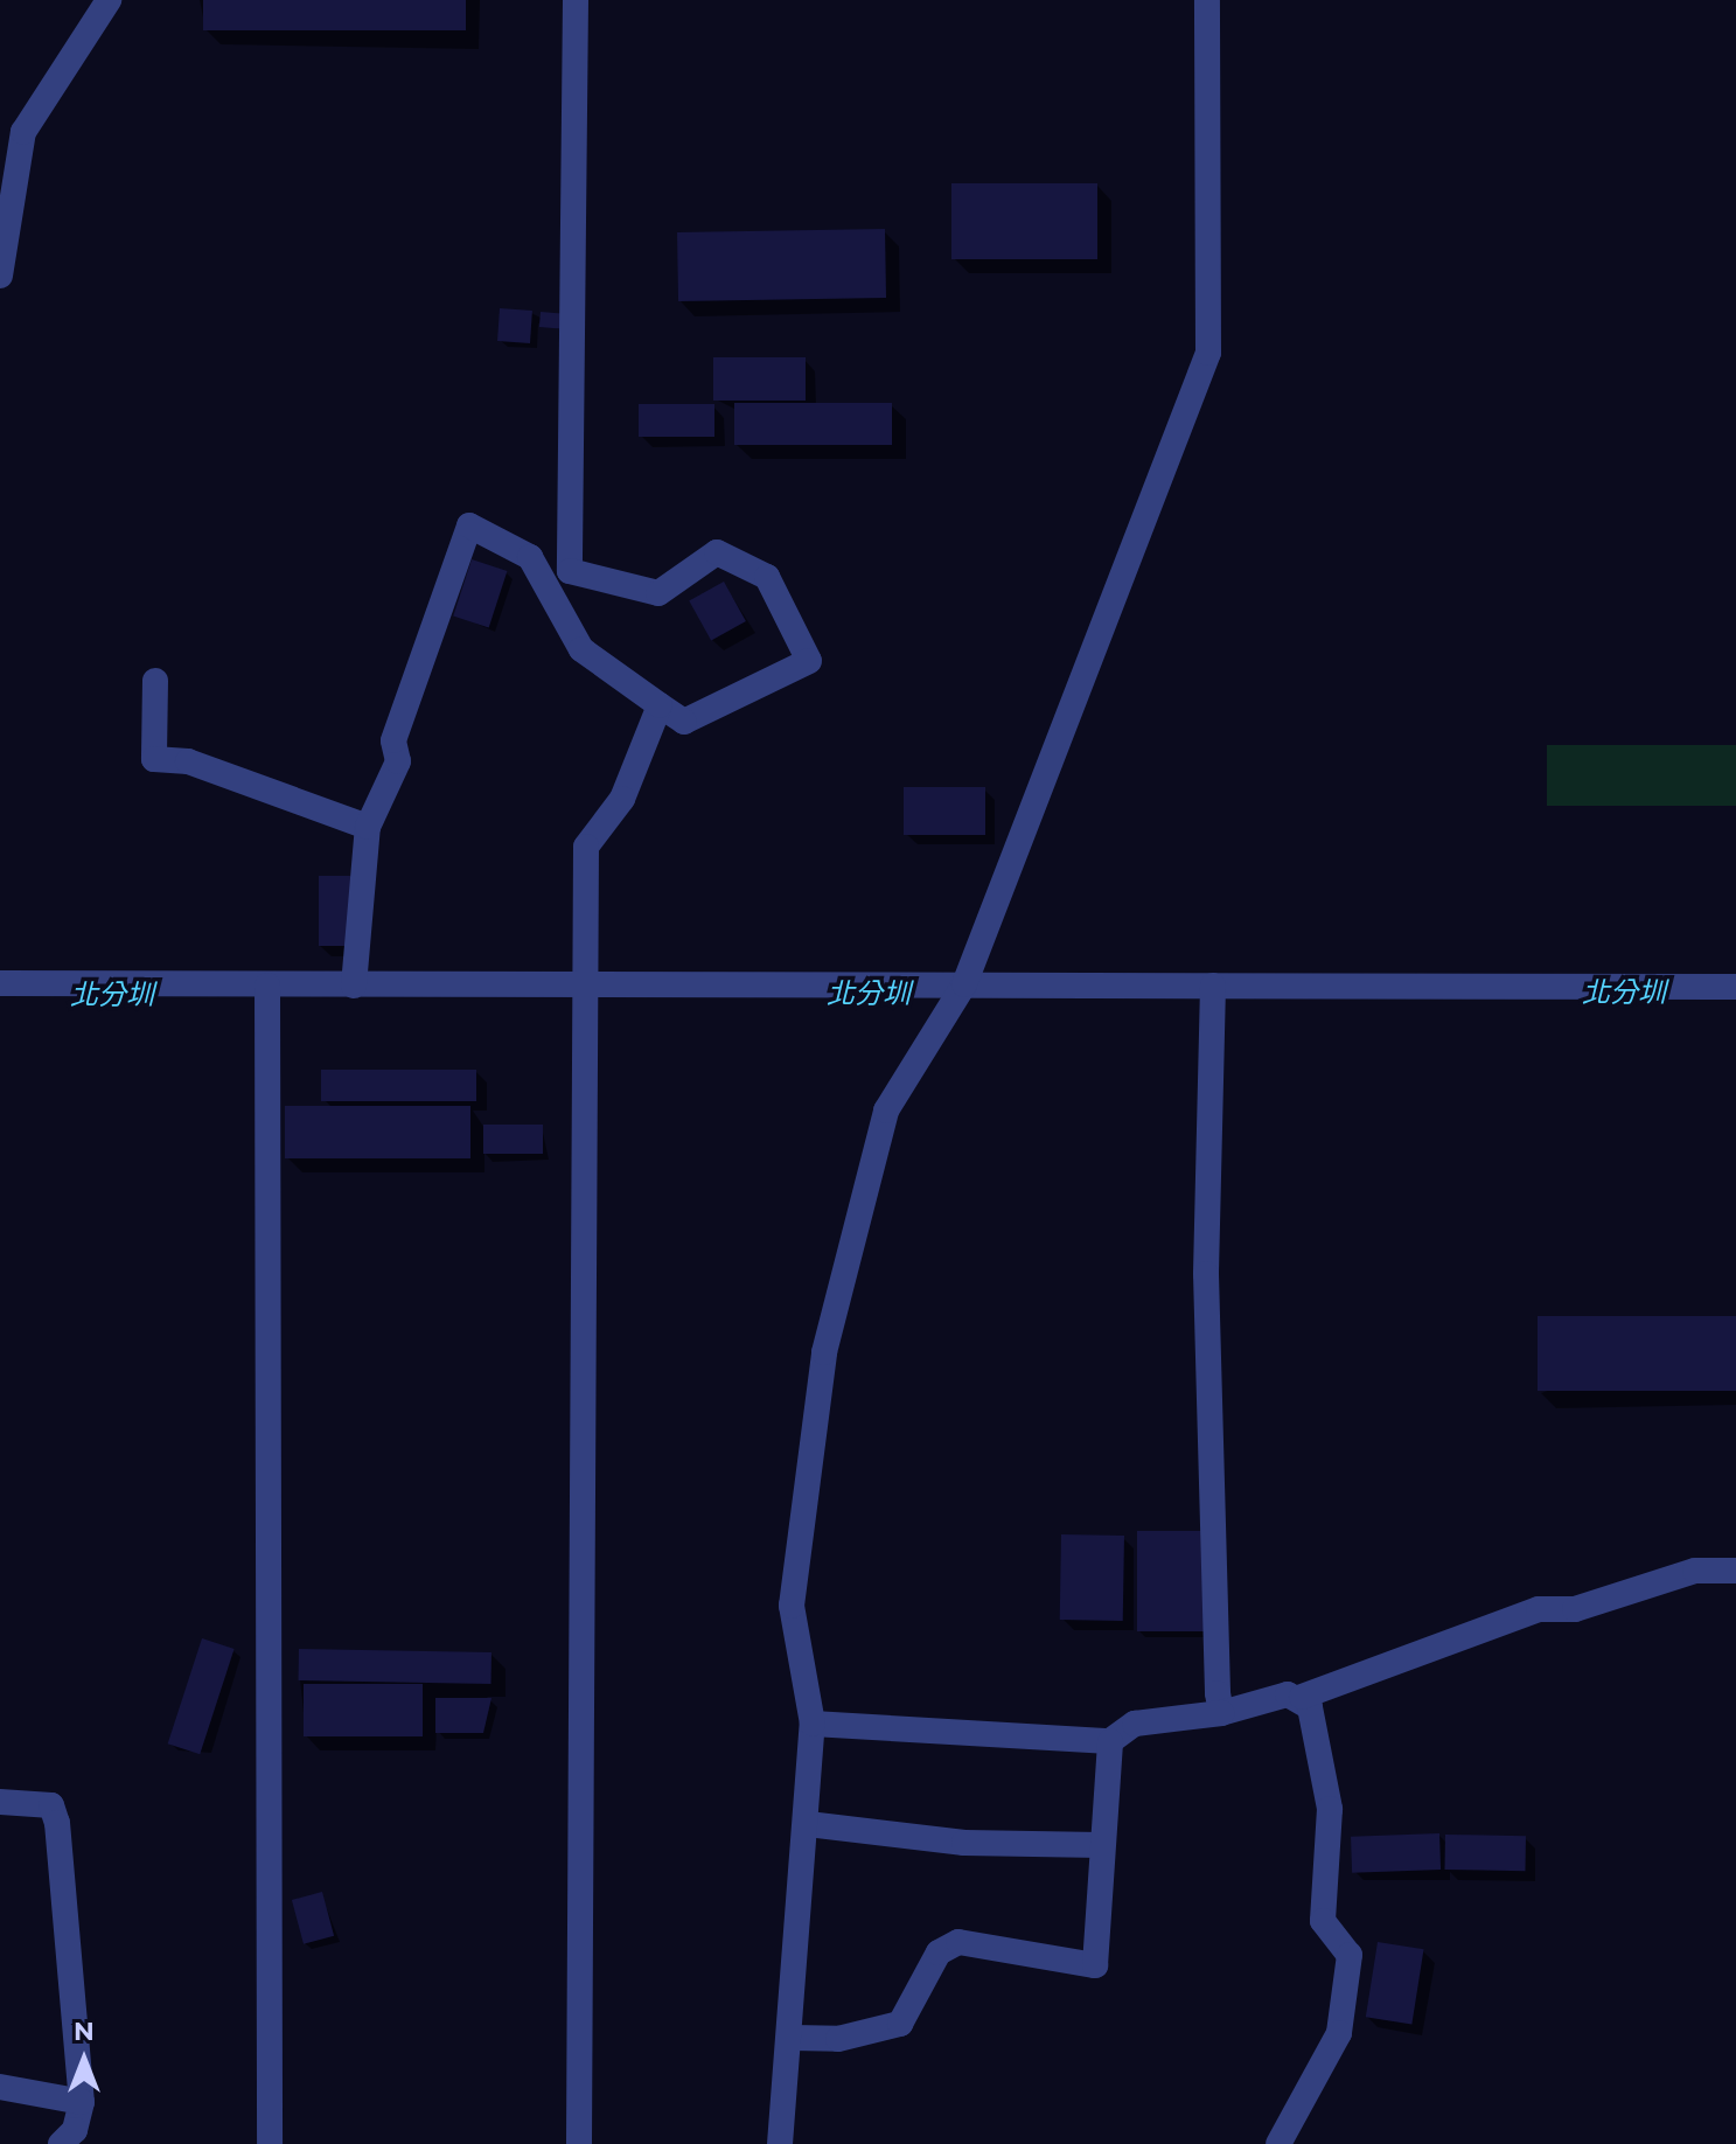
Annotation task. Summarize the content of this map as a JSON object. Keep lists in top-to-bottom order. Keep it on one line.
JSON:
{"water":["北分圳"],"north":"top"}
